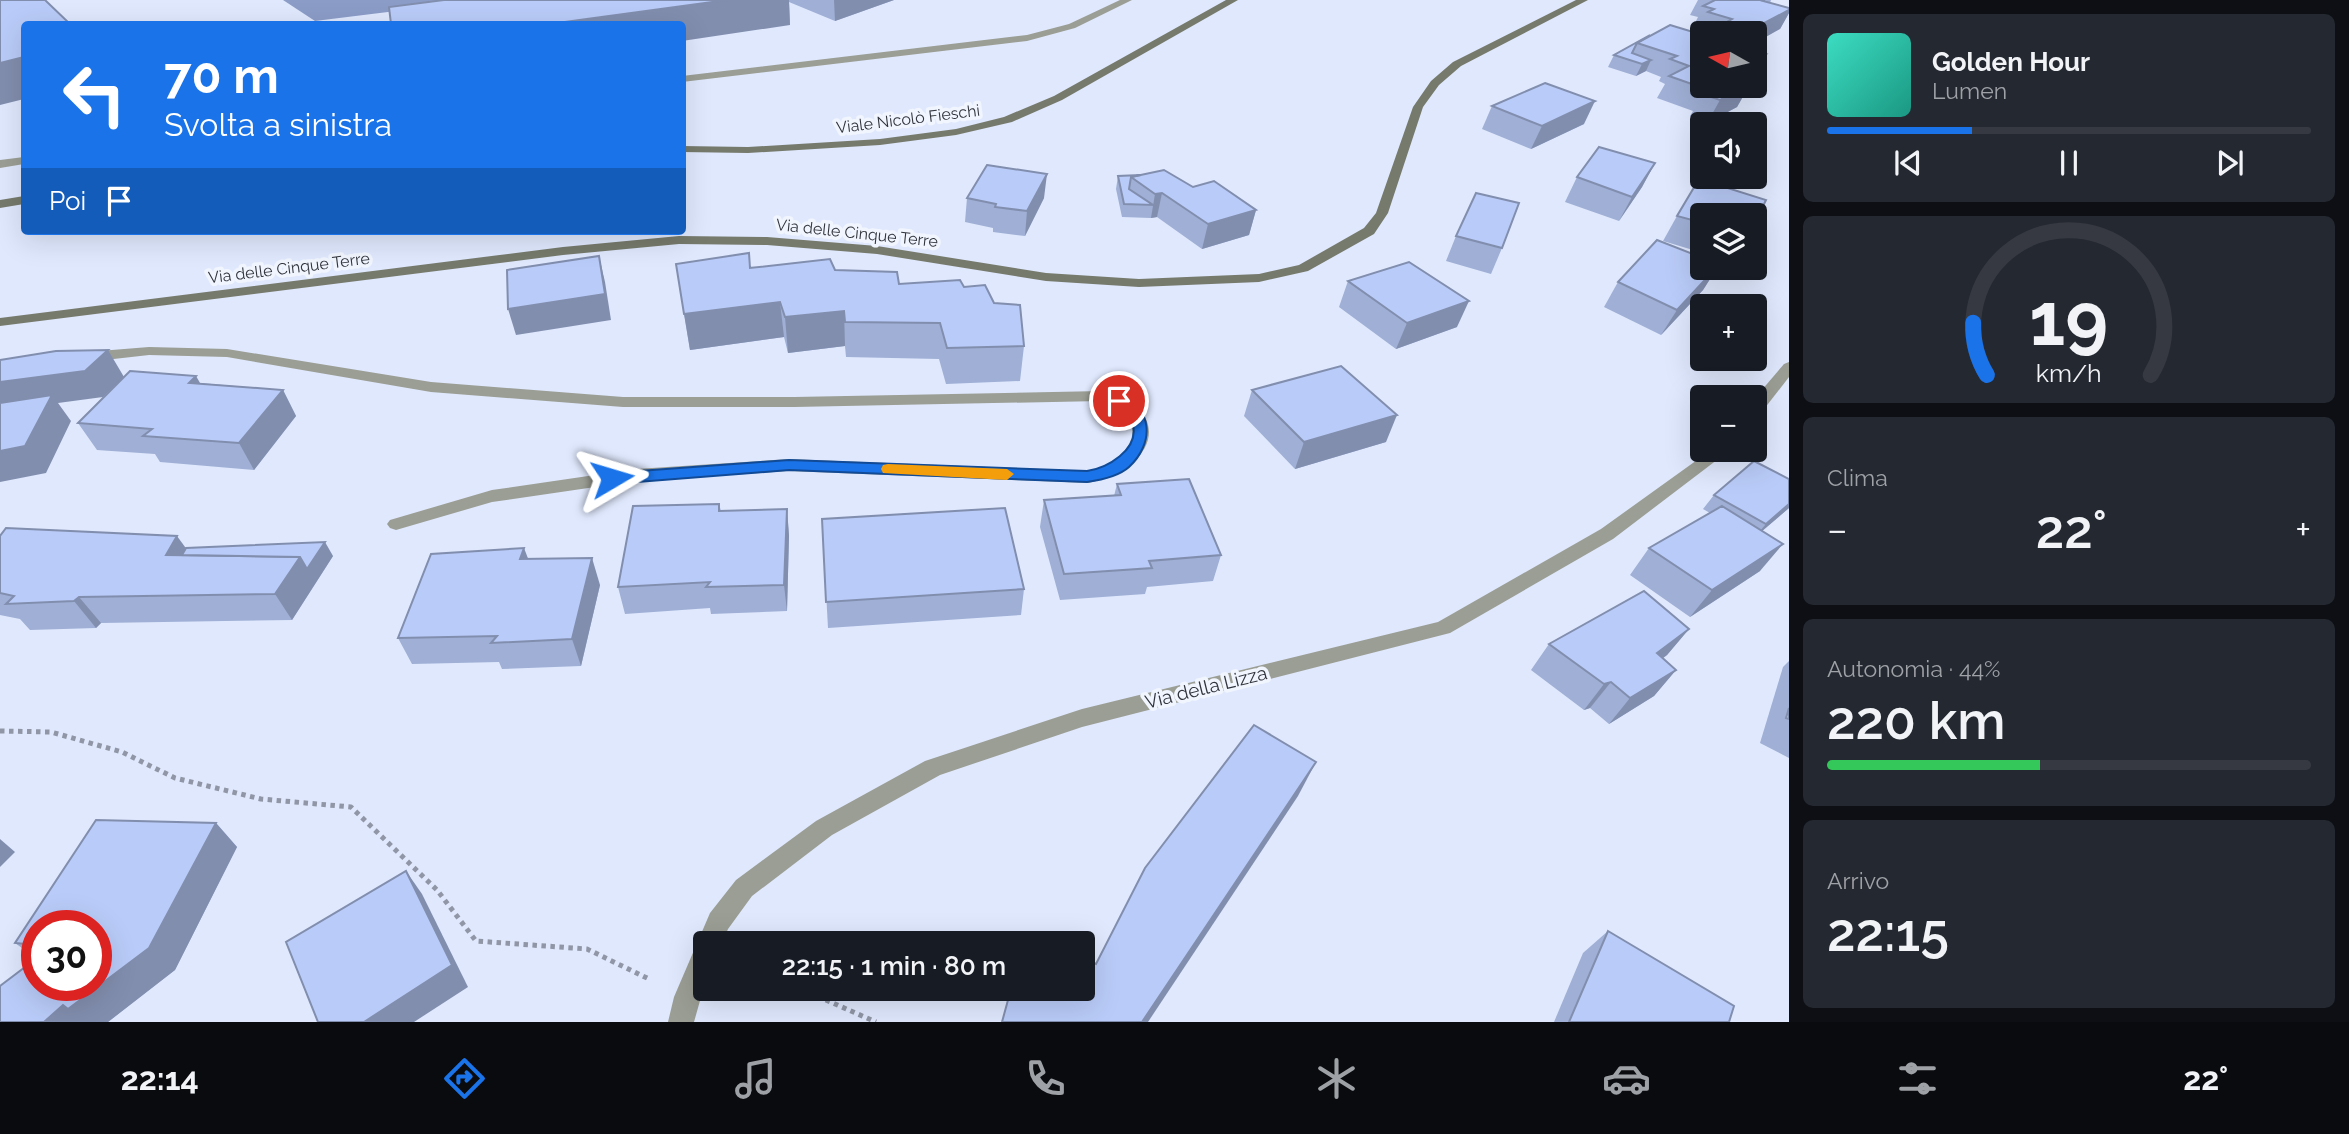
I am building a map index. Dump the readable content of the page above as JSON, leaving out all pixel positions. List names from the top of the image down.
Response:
{
  "streets": {
    "main road": ["Viale Nicolò Fieschi", "Via delle Cinque Terre"],
    "street": ["Via della Lizza"]
  },
  "north": "left",
  "page": {
    "map_buttons": ["+", "−"],
    "turn": ["70 m", "Svolta a sinistra"],
    "song": ["Golden Hour", "Lumen"],
    "then": "Poi",
    "tile": [
      "Clima",
      ["Autonomia · 44%", "220 km"],
      ["Arrivo", "22:15"]
    ],
    "heat": ["−", "22°", "+"],
    "limit": "30",
    "trip": "22:15 · 1 min · 80 m",
    "tabs": ["22:14", "22°"],
    "gauge": ["19", "km/h"]
  }
}
